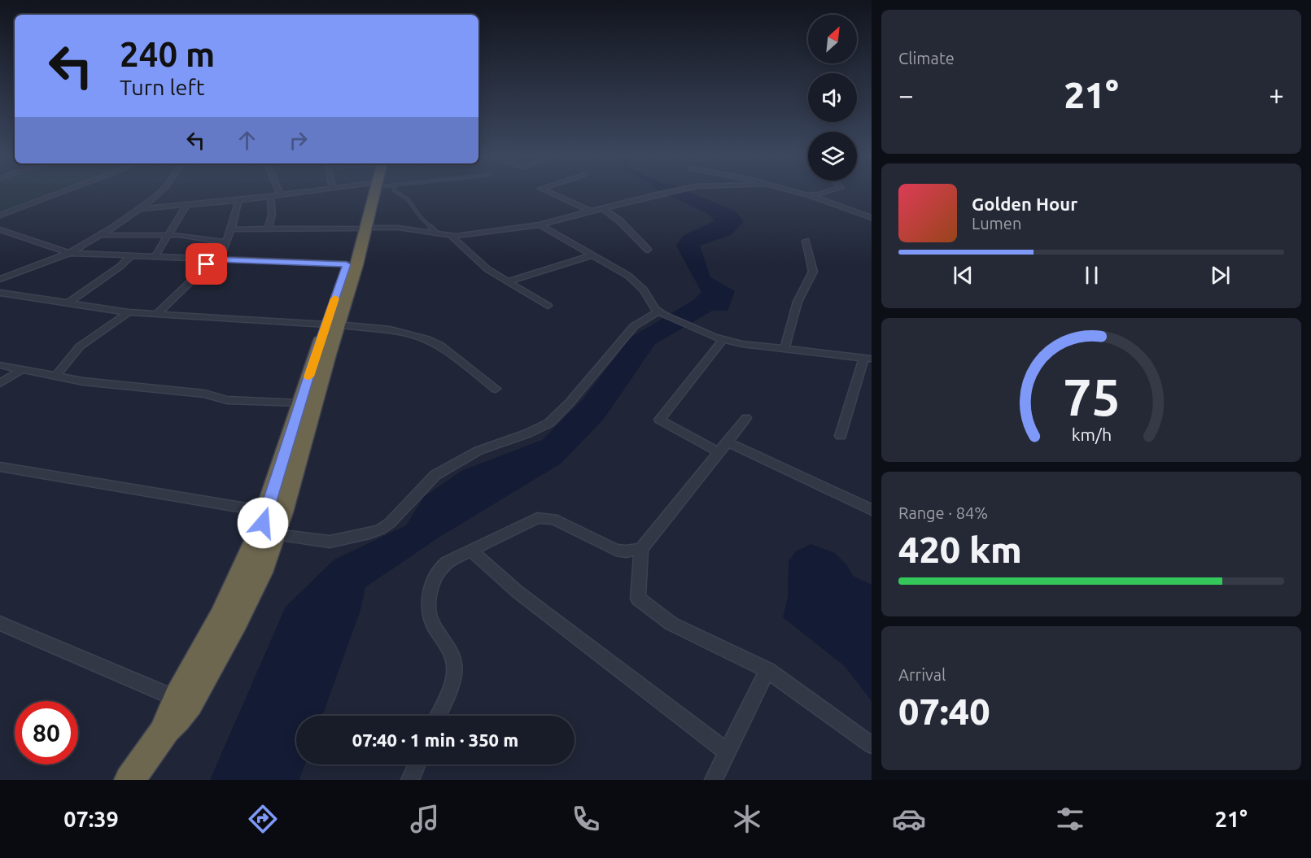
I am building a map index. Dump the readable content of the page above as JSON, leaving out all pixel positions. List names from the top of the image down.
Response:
{
  "north": "top right",
  "page": {
    "tile": [
      "Climate",
      ["Range · 84%", "420 km"],
      ["Arrival", "07:40"]
    ],
    "turn": ["240 m", "Turn left"],
    "heat": ["−", "21°", "+"],
    "song": ["Golden Hour", "Lumen"],
    "limit": "80",
    "trip": "07:40 · 1 min · 350 m",
    "tabs": ["07:39", "21°"],
    "gauge": ["75", "km/h"]
  }
}
